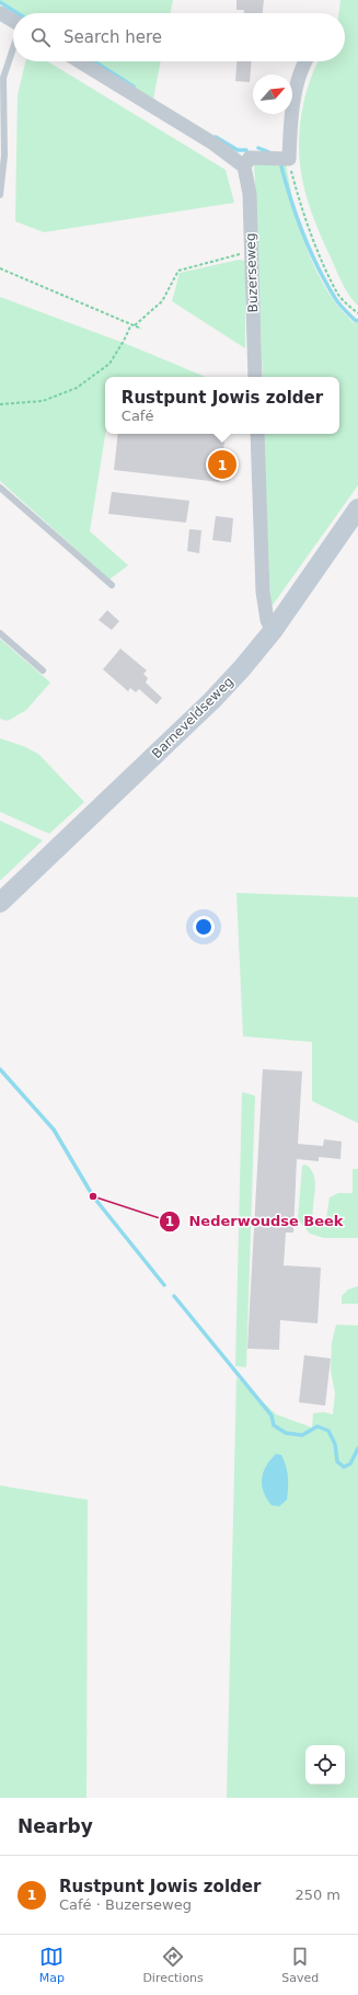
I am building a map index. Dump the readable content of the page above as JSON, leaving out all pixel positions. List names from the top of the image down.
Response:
{
  "streets": {
    "main road": ["Barneveldseweg"],
    "street": ["Buzerseweg"]
  },
  "places": ["Nederwoudse Beek"],
  "north": "top right",
  "page": {
    "search": "Search here",
    "popup": ["Rustpunt Jowis zolder", "Café"],
    "pins": "1",
    "heading": "Nearby",
    "list": [
      {
        "mark": "1",
        "name": "Rustpunt Jowis zolder",
        "note": "Café · Buzerseweg",
        "value": "250 m"
      }
    ],
    "nav": ["Map", "Directions", "Saved"]
  }
}
